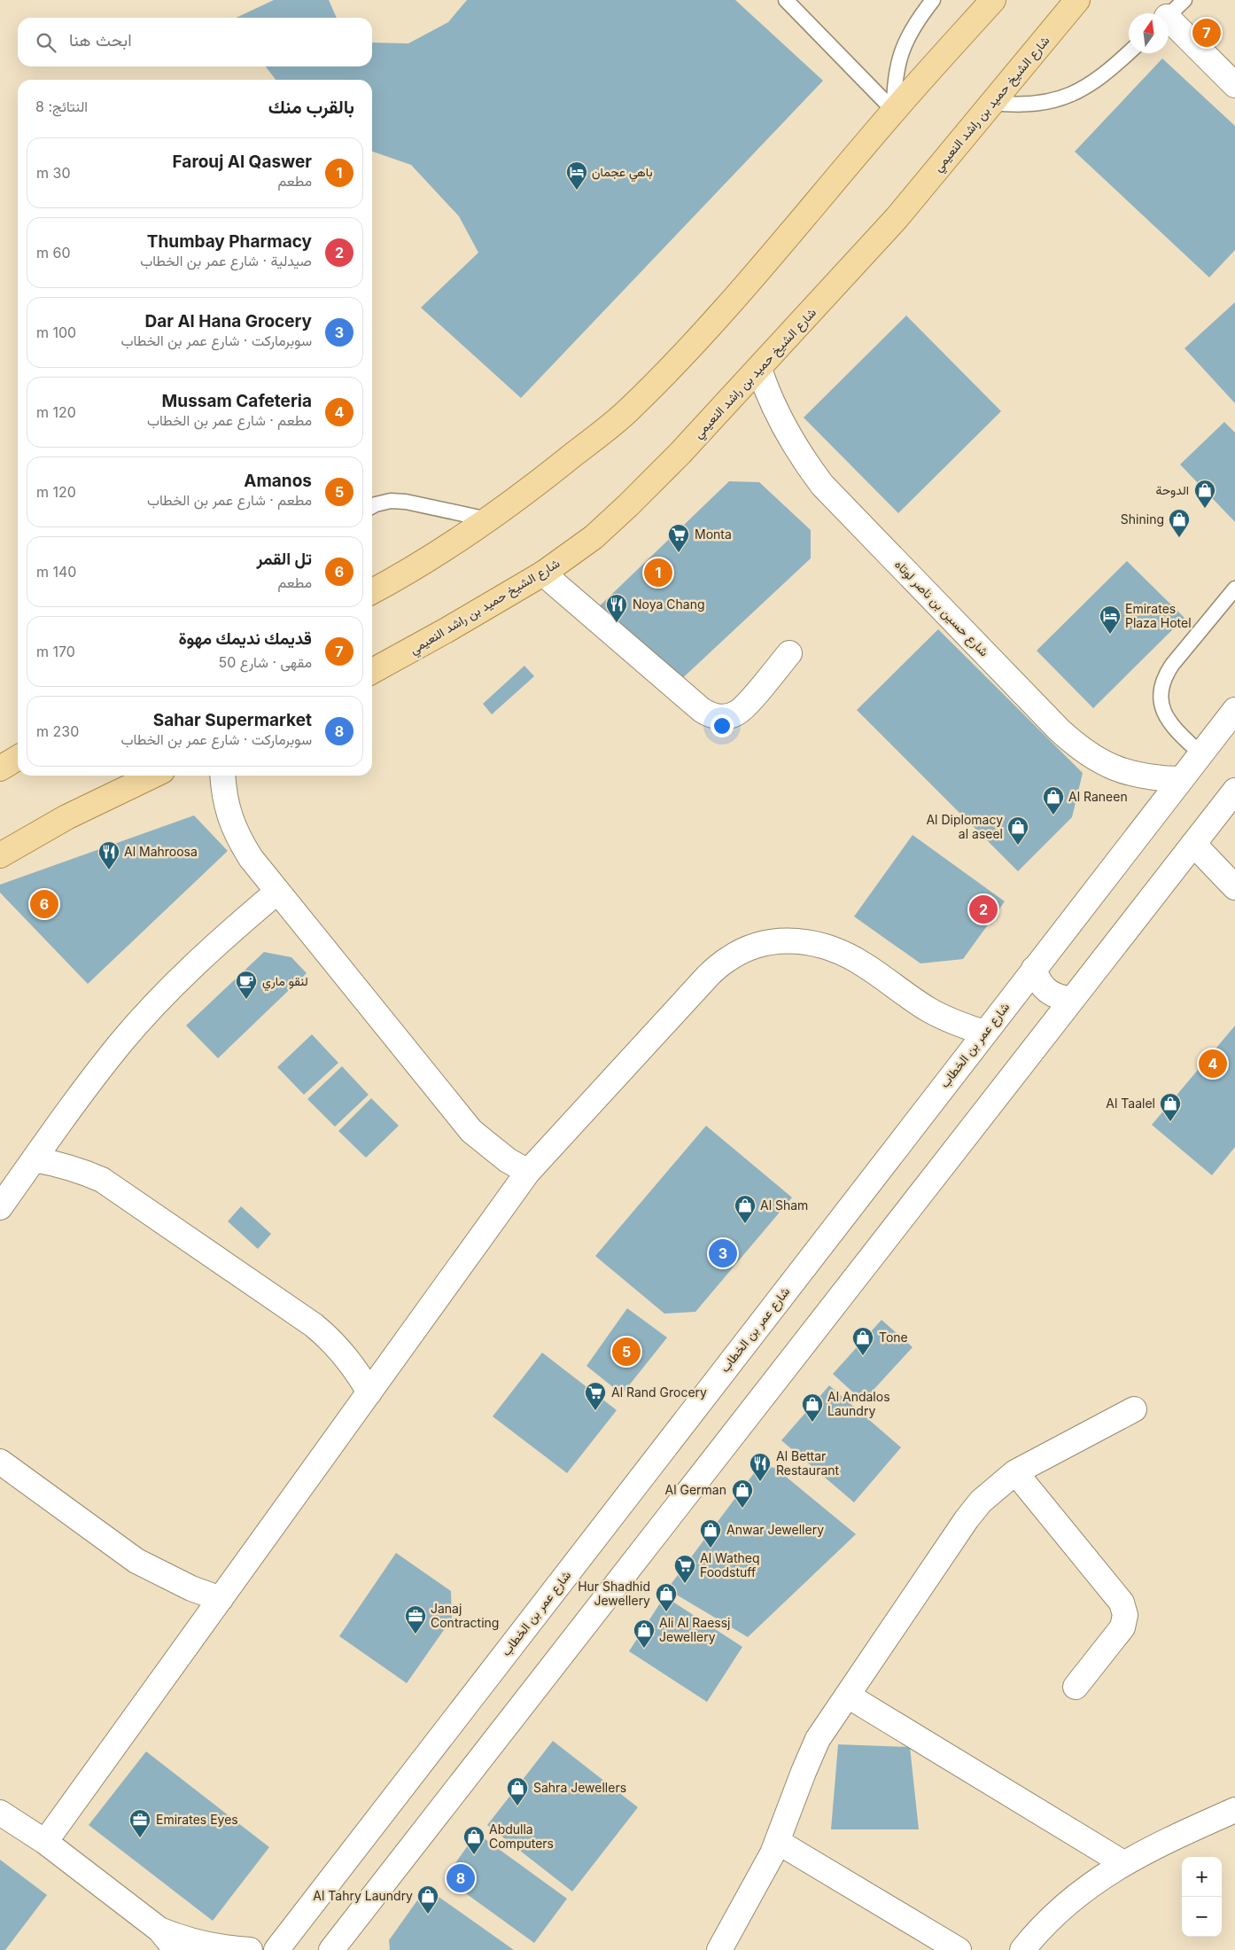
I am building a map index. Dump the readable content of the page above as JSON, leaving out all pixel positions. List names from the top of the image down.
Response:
{
  "streets": {
    "main road": ["شارع الشيخ حميد بن راشد النعيمي"],
    "street": ["شارع حسين بن ناصر لوتاه", "شارع عمر بن الخطاب"]
  },
  "crossings": [
    ["شارع الشيخ حميد بن راشد النعيمي", "شارع حسين بن ناصر لوتاه"],
    ["شارع حسين بن ناصر لوتاه", "شارع عمر بن الخطاب"]
  ],
  "places": {
    "hotel": ["باهي عجمان", "Emirates Plaza Hotel"],
    "shop": [
      "الدوحة",
      "Shining",
      "Al Raneen",
      "Al Diplomacy al aseel",
      "Al Taalel",
      "Al Sham",
      "Tone",
      "Al Andalos Laundry",
      "Al German",
      "Anwar Jewellery",
      "Hur Shadhid Jewellery",
      "Ali Al Raessj Jewellery",
      "Sahra Jewellers",
      "Abdulla Computers",
      "Al Tahry Laundry"
    ],
    "supermarket": ["Monta", "Al Rand Grocery", "Al Watheq Foodstuff"],
    "restaurant": ["Noya Chang", "Al Mahroosa", "Al Bettar Restaurant"],
    "cafe": ["لنقو ماري"],
    "office": ["Janaj Contracting", "Emirates Eyes"]
  },
  "north": "top",
  "page": {
    "pins": [
      "7",
      "1",
      "6",
      "2",
      "4",
      "3",
      "5",
      "8"
    ],
    "search": "ابحث هنا",
    "heading": ["بالقرب منك", "النتائج: 8"],
    "list": [
      {
        "mark": "1",
        "name": "Farouj Al Qaswer",
        "note": "مطعم",
        "value": "30 m"
      },
      {
        "mark": "2",
        "name": "Thumbay Pharmacy",
        "note": "صيدلية · شارع عمر بن الخطاب",
        "value": "60 m"
      },
      {
        "mark": "3",
        "name": "Dar Al Hana Grocery",
        "note": "سوبرماركت · شارع عمر بن الخطاب",
        "value": "100 m"
      },
      {
        "mark": "4",
        "name": "Mussam Cafeteria",
        "note": "مطعم · شارع عمر بن الخطاب",
        "value": "120 m"
      },
      {
        "mark": "5",
        "name": "Amanos",
        "note": "مطعم · شارع عمر بن الخطاب",
        "value": "120 m"
      },
      {
        "mark": "6",
        "name": "تل القمر",
        "note": "مطعم",
        "value": "140 m"
      },
      {
        "mark": "7",
        "name": "قديمك نديمك مهوة",
        "note": "مقهى · شارع 50",
        "value": "170 m"
      },
      {
        "mark": "8",
        "name": "Sahar Supermarket",
        "note": "سوبرماركت · شارع عمر بن الخطاب",
        "value": "230 m"
      }
    ],
    "map_buttons": ["+", "−"]
  }
}
